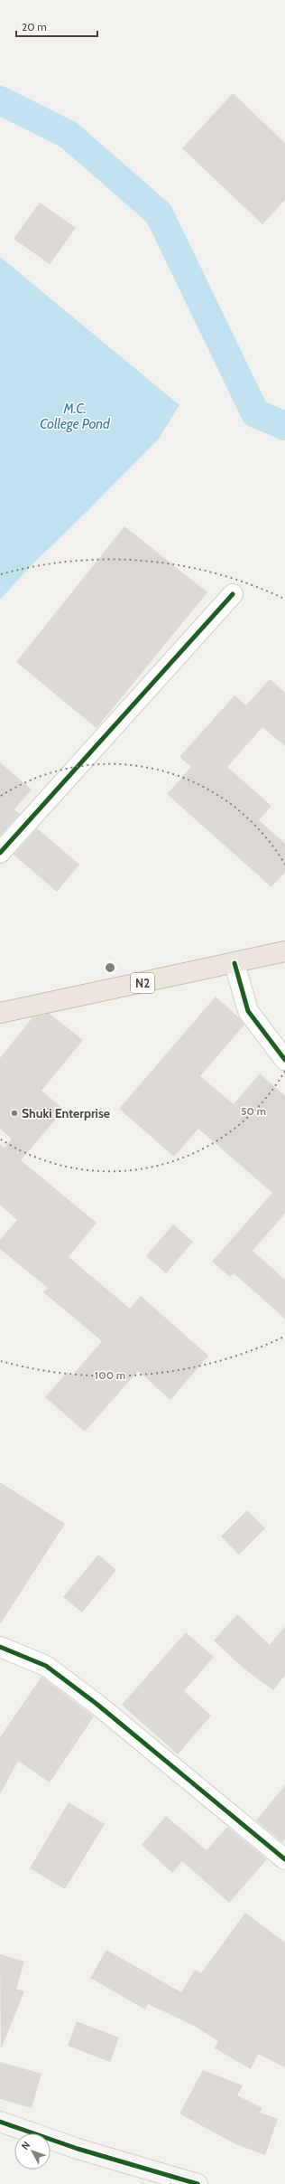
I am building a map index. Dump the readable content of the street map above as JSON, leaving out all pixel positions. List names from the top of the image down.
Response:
{
  "streets": {
    "highway": ["N2"]
  },
  "water": ["M.C. College Pond"],
  "places": ["Shuki Enterprise"],
  "scale_bar": "20 m",
  "north": "top left",
  "rings": ["50 m", "100 m"]
}
